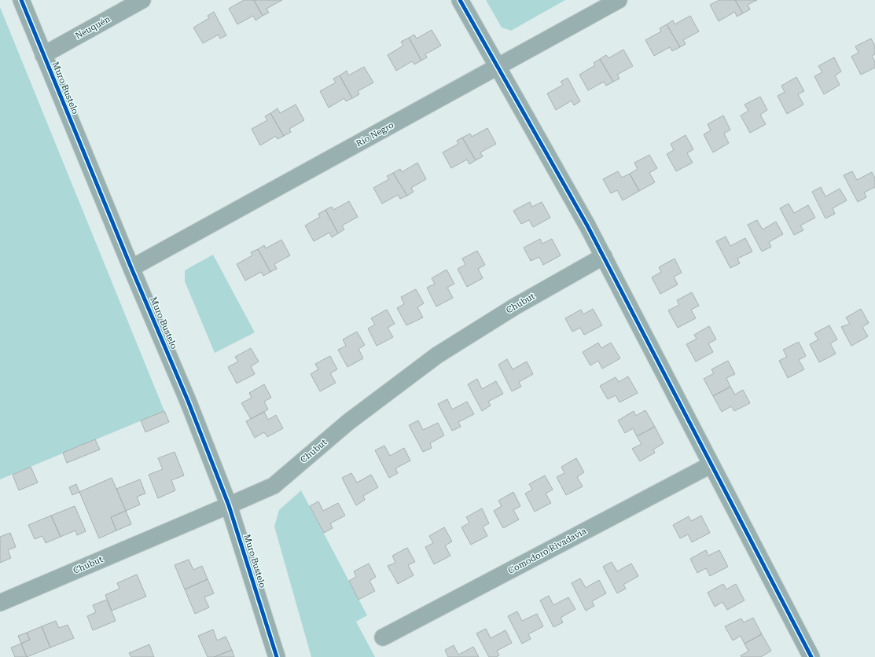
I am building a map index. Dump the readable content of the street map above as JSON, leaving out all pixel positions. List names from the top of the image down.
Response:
{
  "streets": {
    "street": [
      "Neuquén",
      "Muro Bustelo",
      "Río Negro",
      "Chubut",
      "Comodoro Rivadavia"
    ]
  },
  "crossings": [
    ["Neuquén", "Muro Bustelo"],
    ["Muro Bustelo", "Río Negro"],
    ["Muro Bustelo", "Chubut"]
  ]
}
